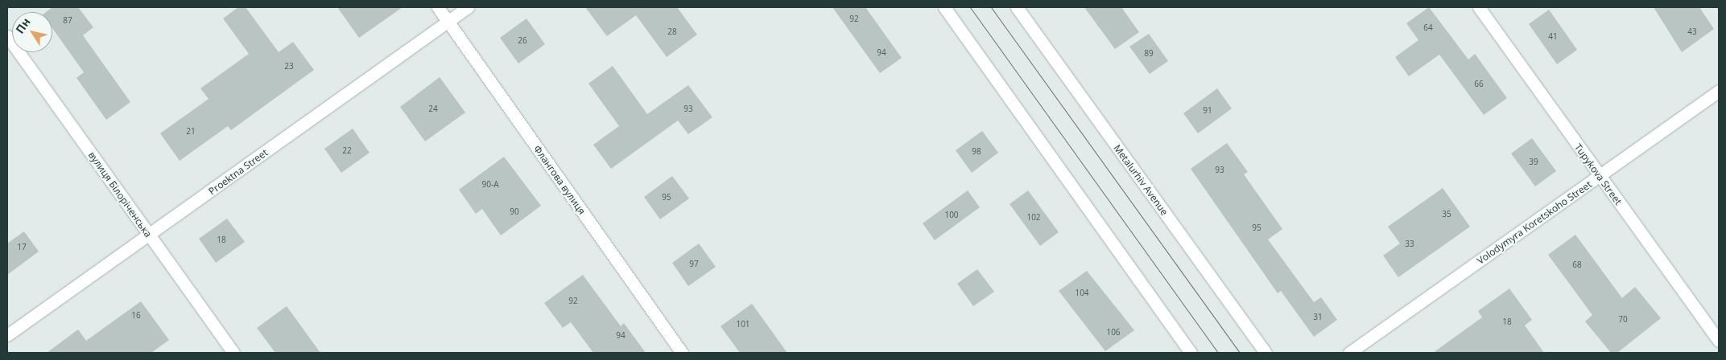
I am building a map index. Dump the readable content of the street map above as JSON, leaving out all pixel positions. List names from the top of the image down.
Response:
{
  "streets": {
    "street": [
      "Proektna Street",
      "Tupykova Street",
      "Флангова вулиця",
      "Metalurhiv Avenue",
      "вулиця Білоріченська",
      "Volodymyra Koretskoho Street"
    ]
  },
  "crossings": [
    ["Proektna Street", "Флангова вулиця"],
    ["Proektna Street", "вулиця Білоріченська"],
    ["Tupykova Street", "Volodymyra Koretskoho Street"]
  ],
  "house_numbers": [
    "92",
    "87",
    "64",
    "28",
    "43",
    "41",
    "26",
    "94",
    "89",
    "23",
    "66",
    "24",
    "93",
    "91",
    "21",
    "22",
    "98",
    "39",
    "93",
    "90-А",
    "95",
    "90",
    "35",
    "100",
    "102",
    "95",
    "18",
    "33",
    "17",
    "97",
    "68",
    "104",
    "92",
    "16",
    "31",
    "70",
    "18",
    "101",
    "106",
    "94"
  ],
  "north": "top left"
}
